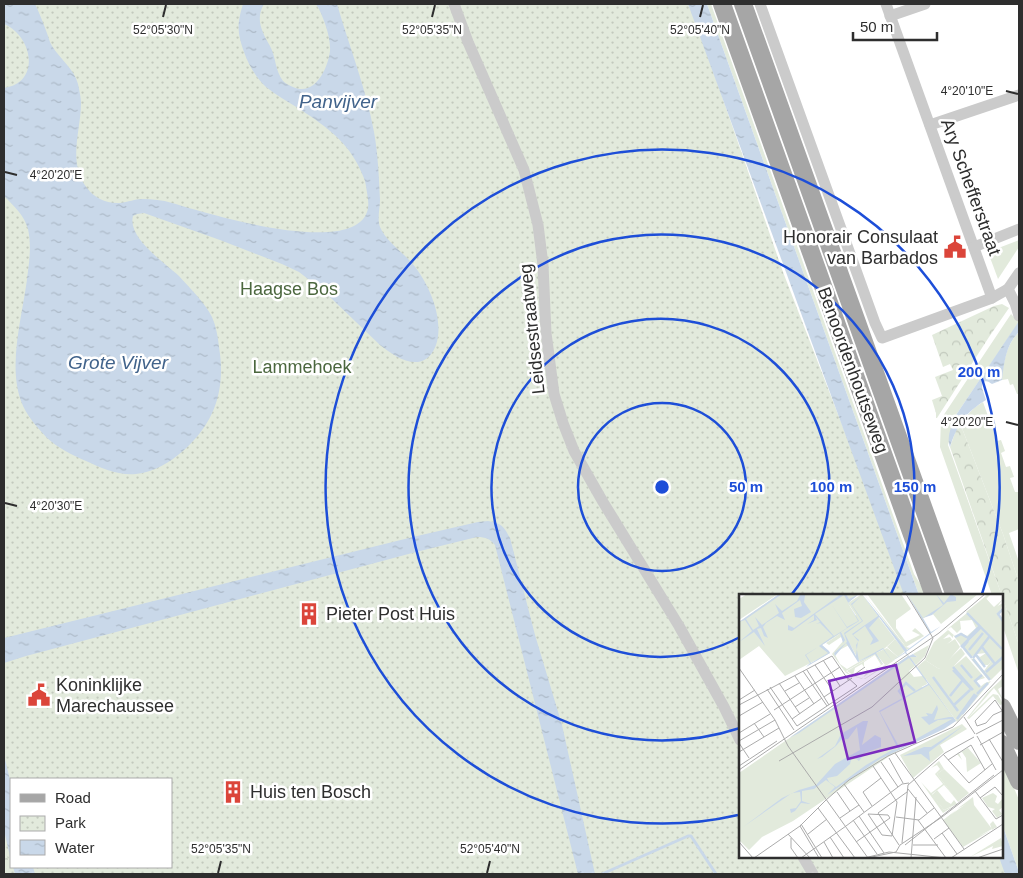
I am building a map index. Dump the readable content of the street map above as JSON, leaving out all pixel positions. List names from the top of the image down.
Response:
{
  "streets": {
    "main road": ["Benoordenhoutseweg"],
    "street": ["Ary Schefferstraat", "Leidsestraatweg"]
  },
  "crossings": [
    ["Ary Schefferstraat", "Benoordenhoutseweg"]
  ],
  "water": ["Panvijver", "Grote Vijver"],
  "parks": ["Haagse Bos", "Lammehoek"],
  "places": {
    "public building": ["Honorair Consulaat van Barbados", "Koninklijke Marechaussee"],
    "building": ["Pieter Post Huis", "Huis ten Bosch"]
  },
  "legend": ["Road", "Park", "Water"],
  "scale_bar": "50 m",
  "coordinates": [
    "52°05'30\"N",
    "52°05'35\"N",
    "52°05'40\"N",
    "4°20'10\"E",
    "4°20'20\"E",
    "4°20'30\"E"
  ],
  "rings": [
    "200 m",
    "50 m",
    "100 m",
    "150 m"
  ]
}
